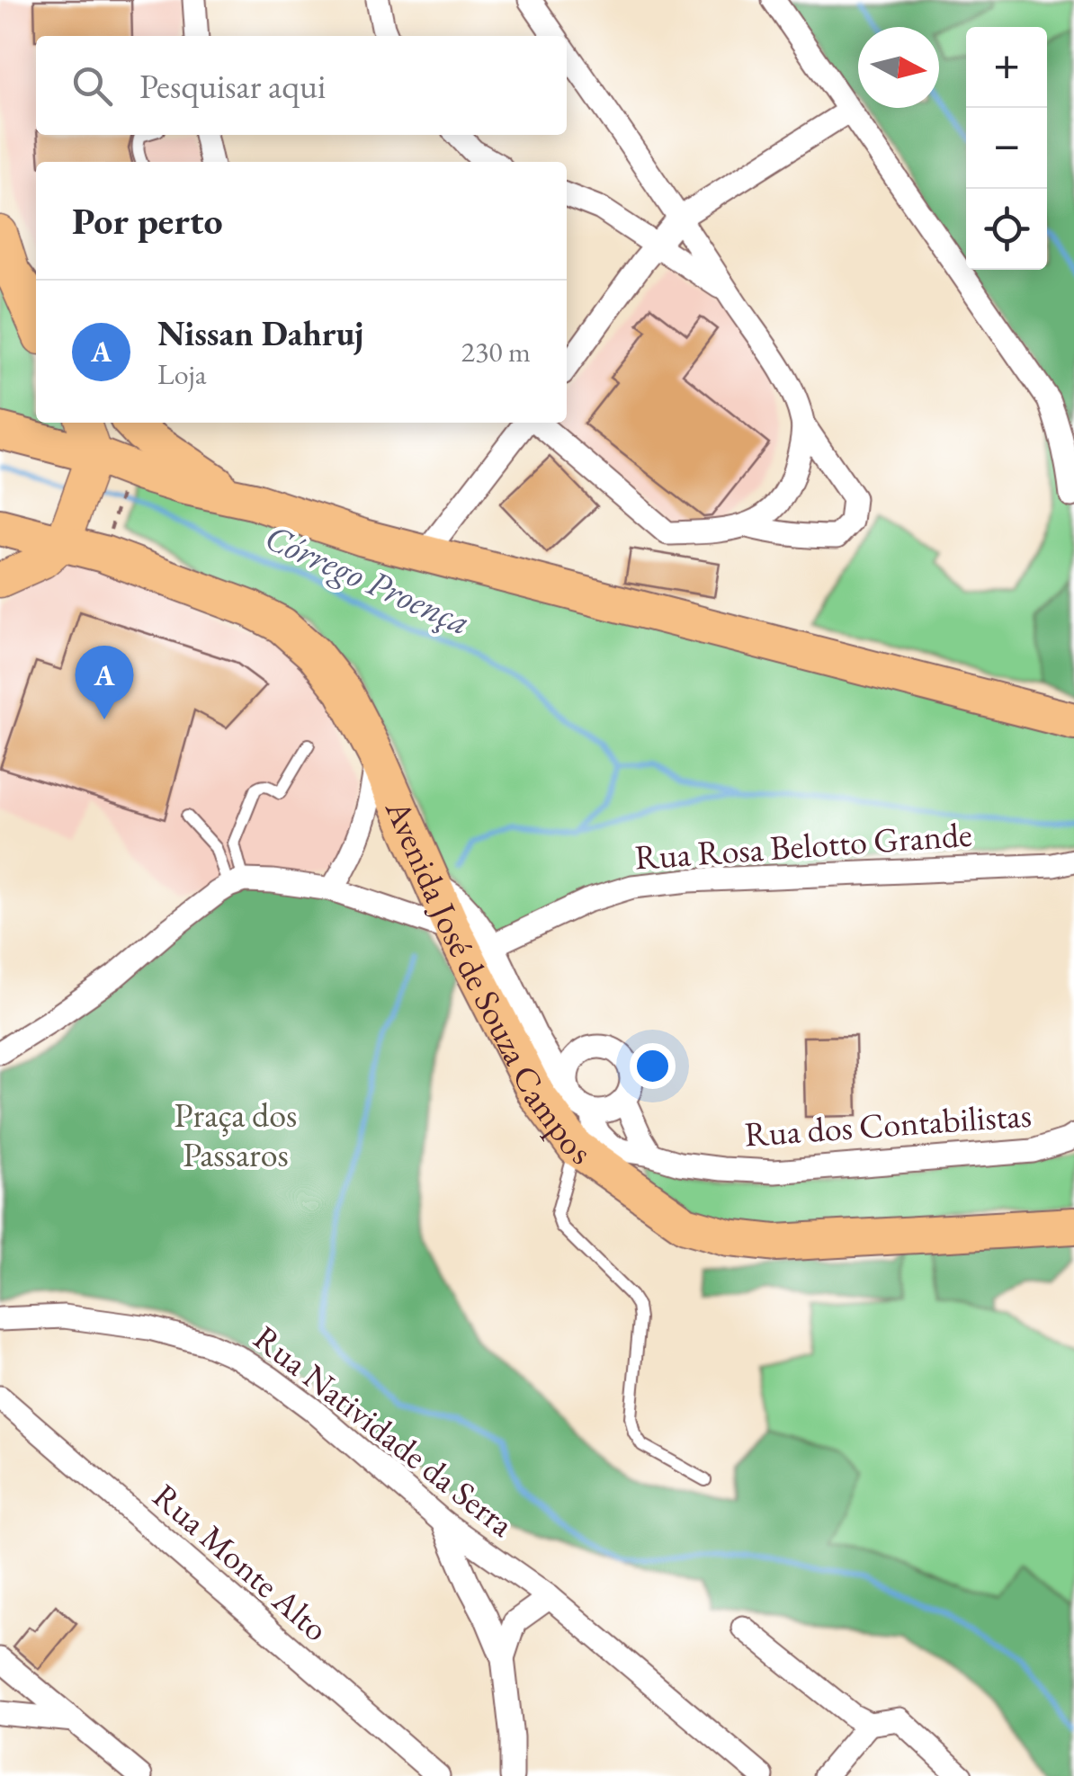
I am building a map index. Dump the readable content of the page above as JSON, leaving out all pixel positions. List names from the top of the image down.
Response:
{
  "streets": {
    "highway": ["Avenida José de Souza Campos"],
    "street": [
      "Rua Rosa Belotto Grande",
      "Rua dos Contabilistas",
      "Rua Natividade da Serra",
      "Rua Monte Alto"
    ]
  },
  "water": ["Córrego Proença"],
  "parks": ["Praça dos Passaros"],
  "north": "right",
  "page": {
    "map_buttons": ["+", "−"],
    "search": "Pesquisar aqui",
    "heading": "Por perto",
    "list": [
      {
        "mark": "A",
        "name": "Nissan Dahruj",
        "note": "Loja",
        "value": "230 m"
      }
    ],
    "pins": "A"
  }
}
